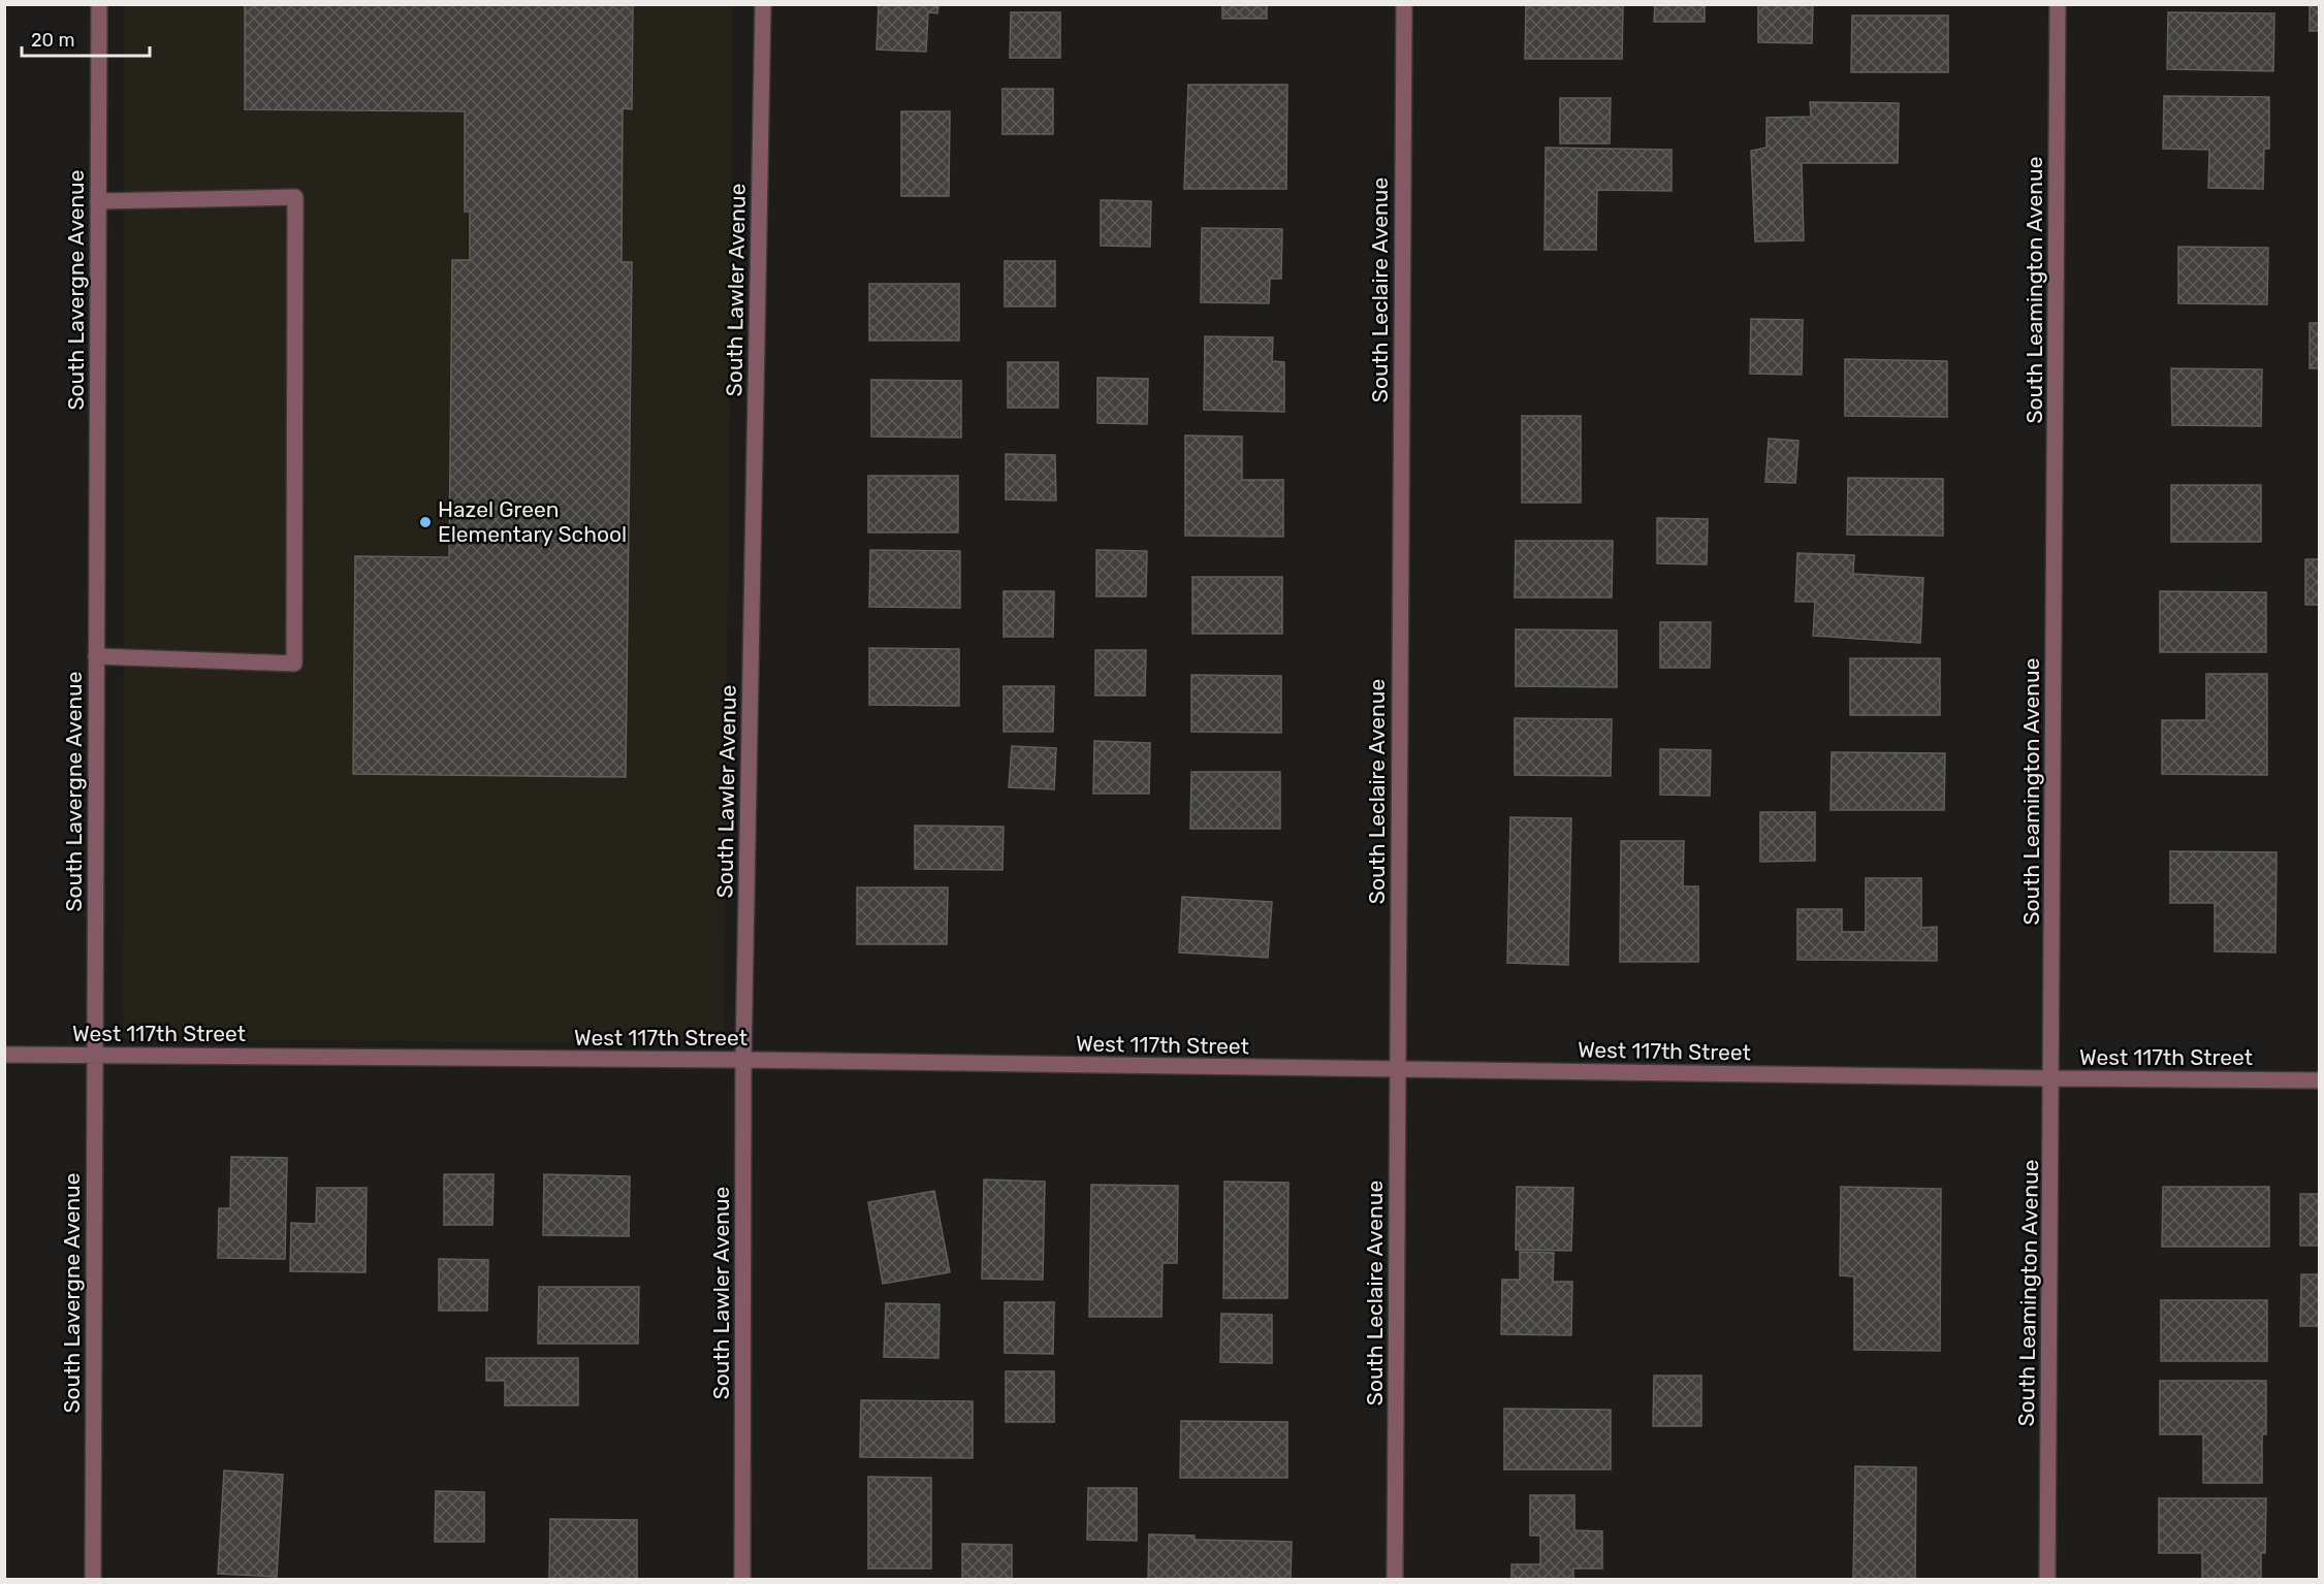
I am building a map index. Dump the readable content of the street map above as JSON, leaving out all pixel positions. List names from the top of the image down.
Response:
{
  "streets": {
    "street": [
      "South Lavergne Avenue",
      "South Lawler Avenue",
      "South Leclaire Avenue",
      "South Leamington Avenue",
      "West 117th Street"
    ]
  },
  "crossings": [
    ["South Lavergne Avenue", "West 117th Street"],
    ["South Lawler Avenue", "West 117th Street"],
    ["South Leclaire Avenue", "West 117th Street"],
    ["South Leamington Avenue", "West 117th Street"]
  ],
  "places": ["Hazel Green Elementary School"],
  "scale_bar": "20 m"
}
